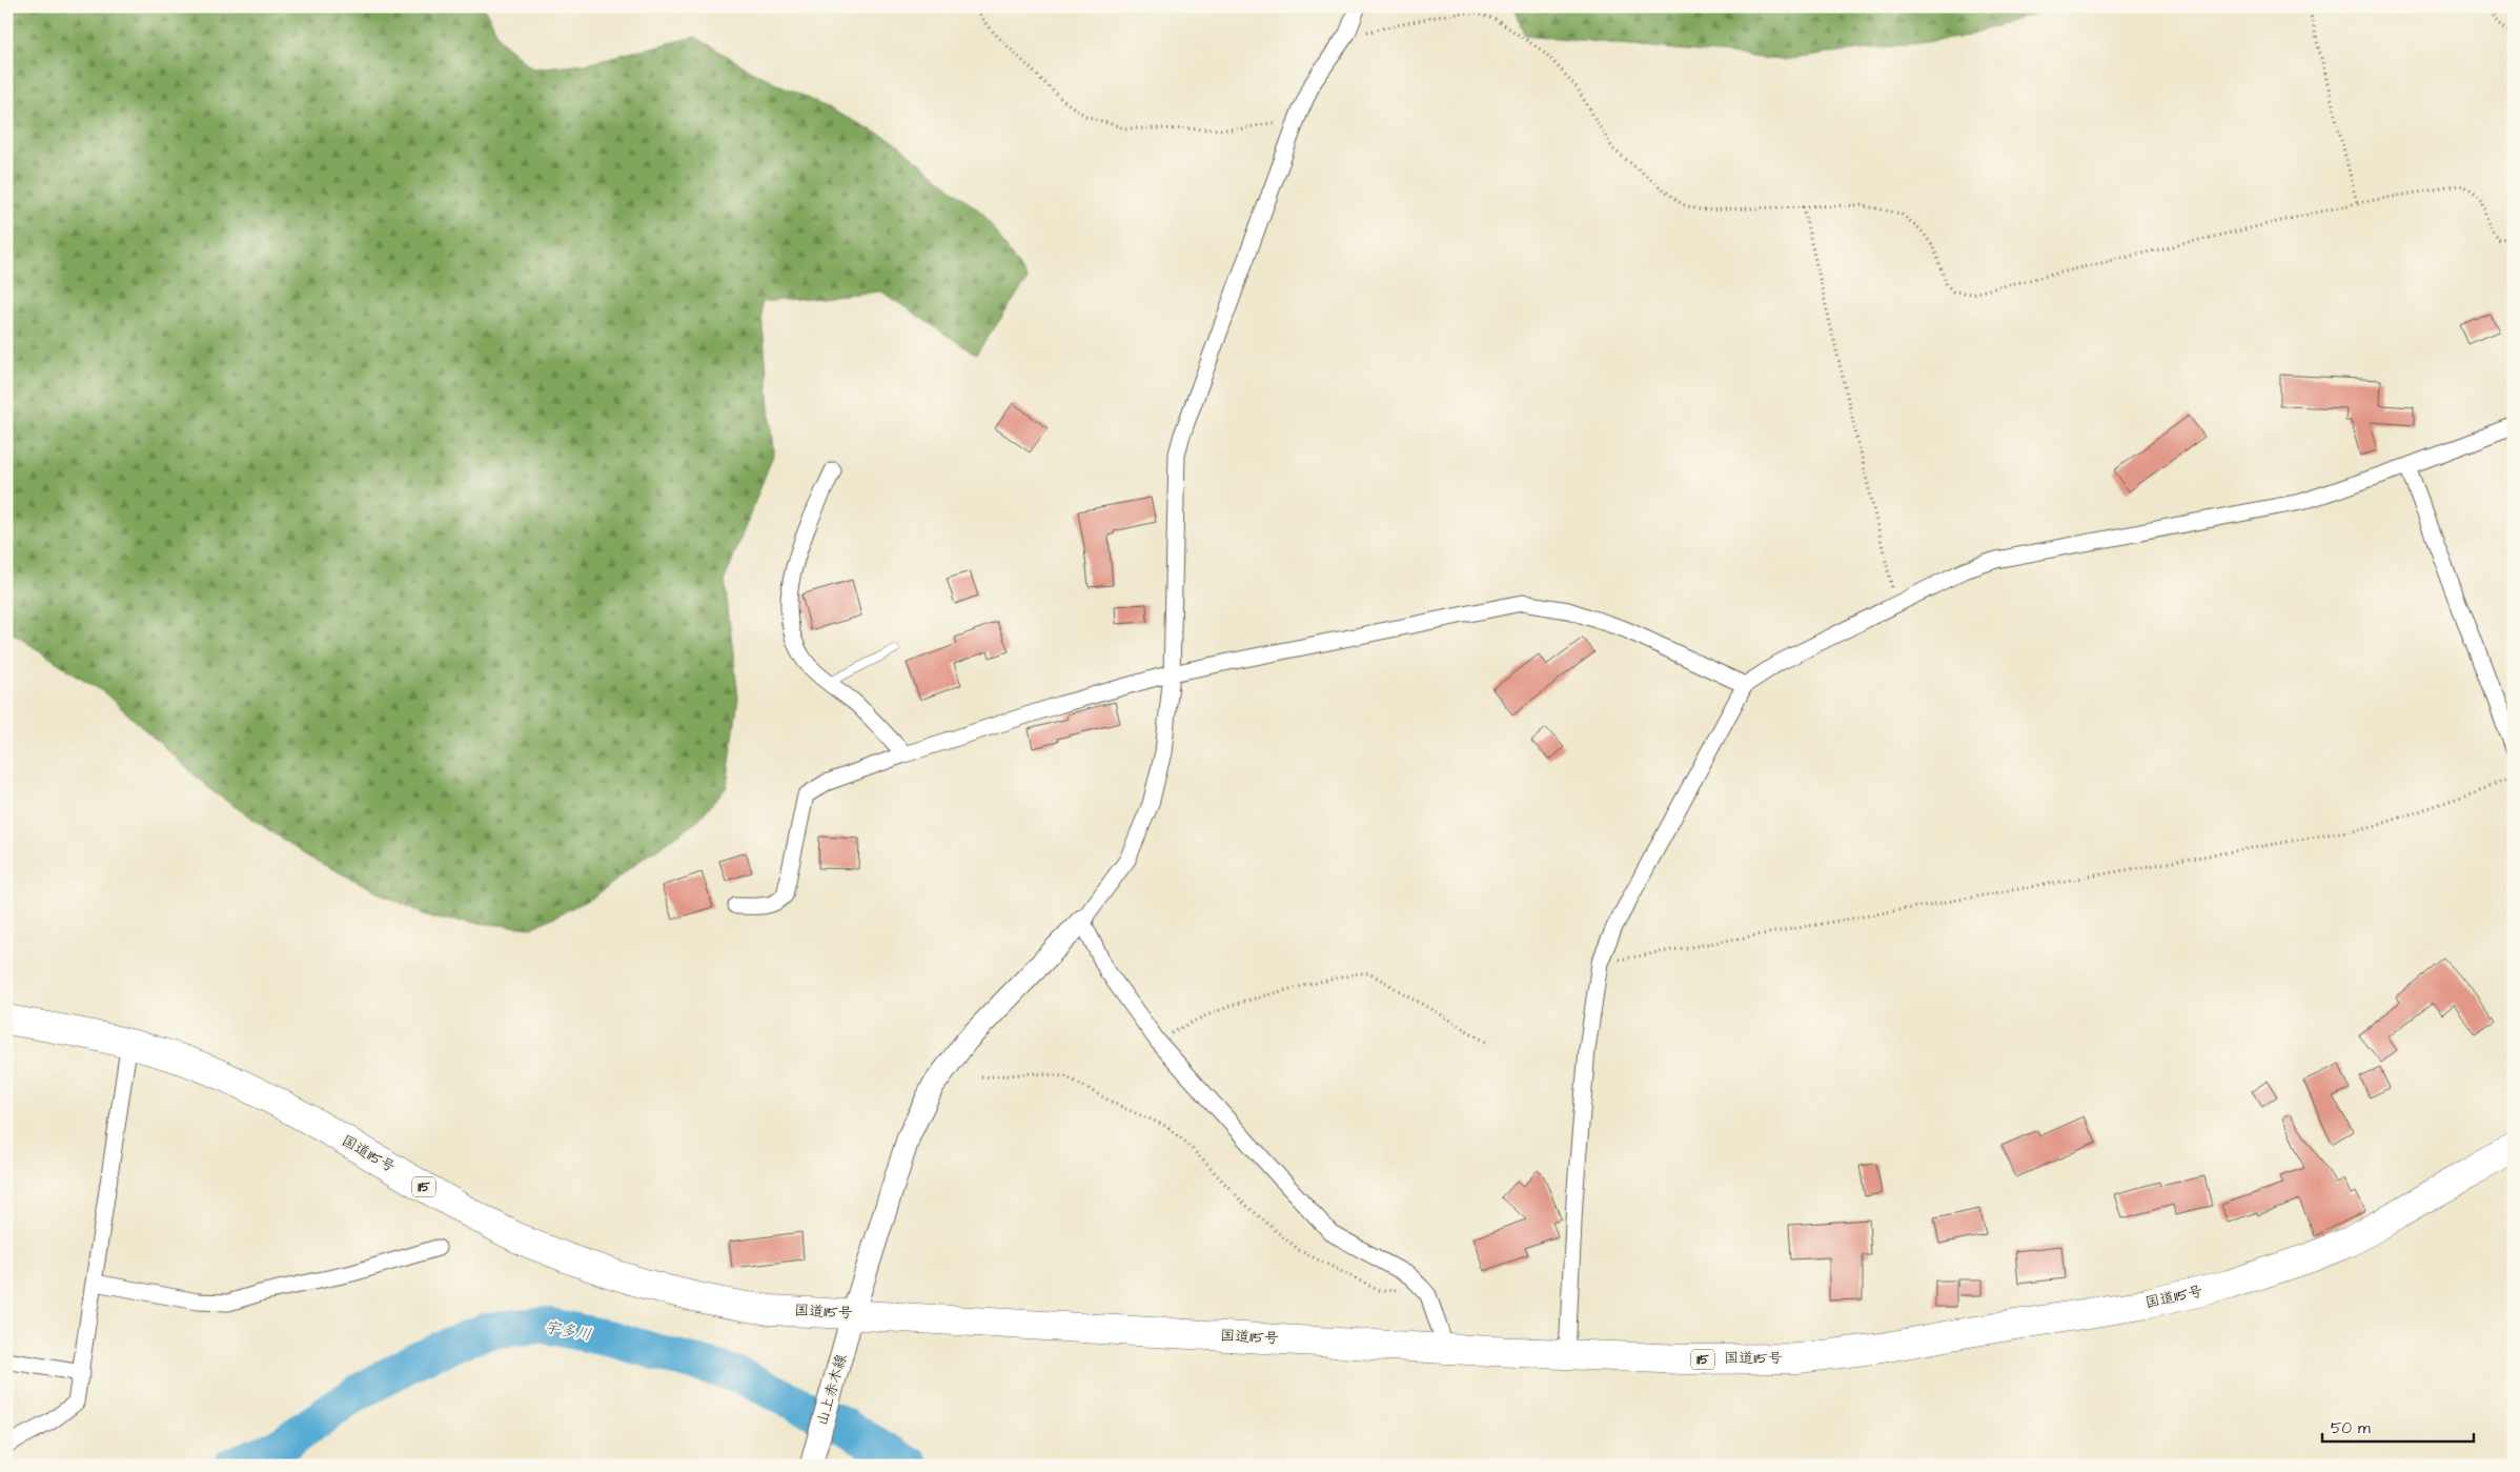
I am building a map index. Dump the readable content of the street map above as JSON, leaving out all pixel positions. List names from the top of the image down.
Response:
{
  "streets": {
    "highway": ["国道115号", "115"],
    "street": ["山上赤木線"]
  },
  "crossings": [
    ["国道115号", "山上赤木線"]
  ],
  "water": ["宇多川"],
  "scale_bar": "50 m"
}
